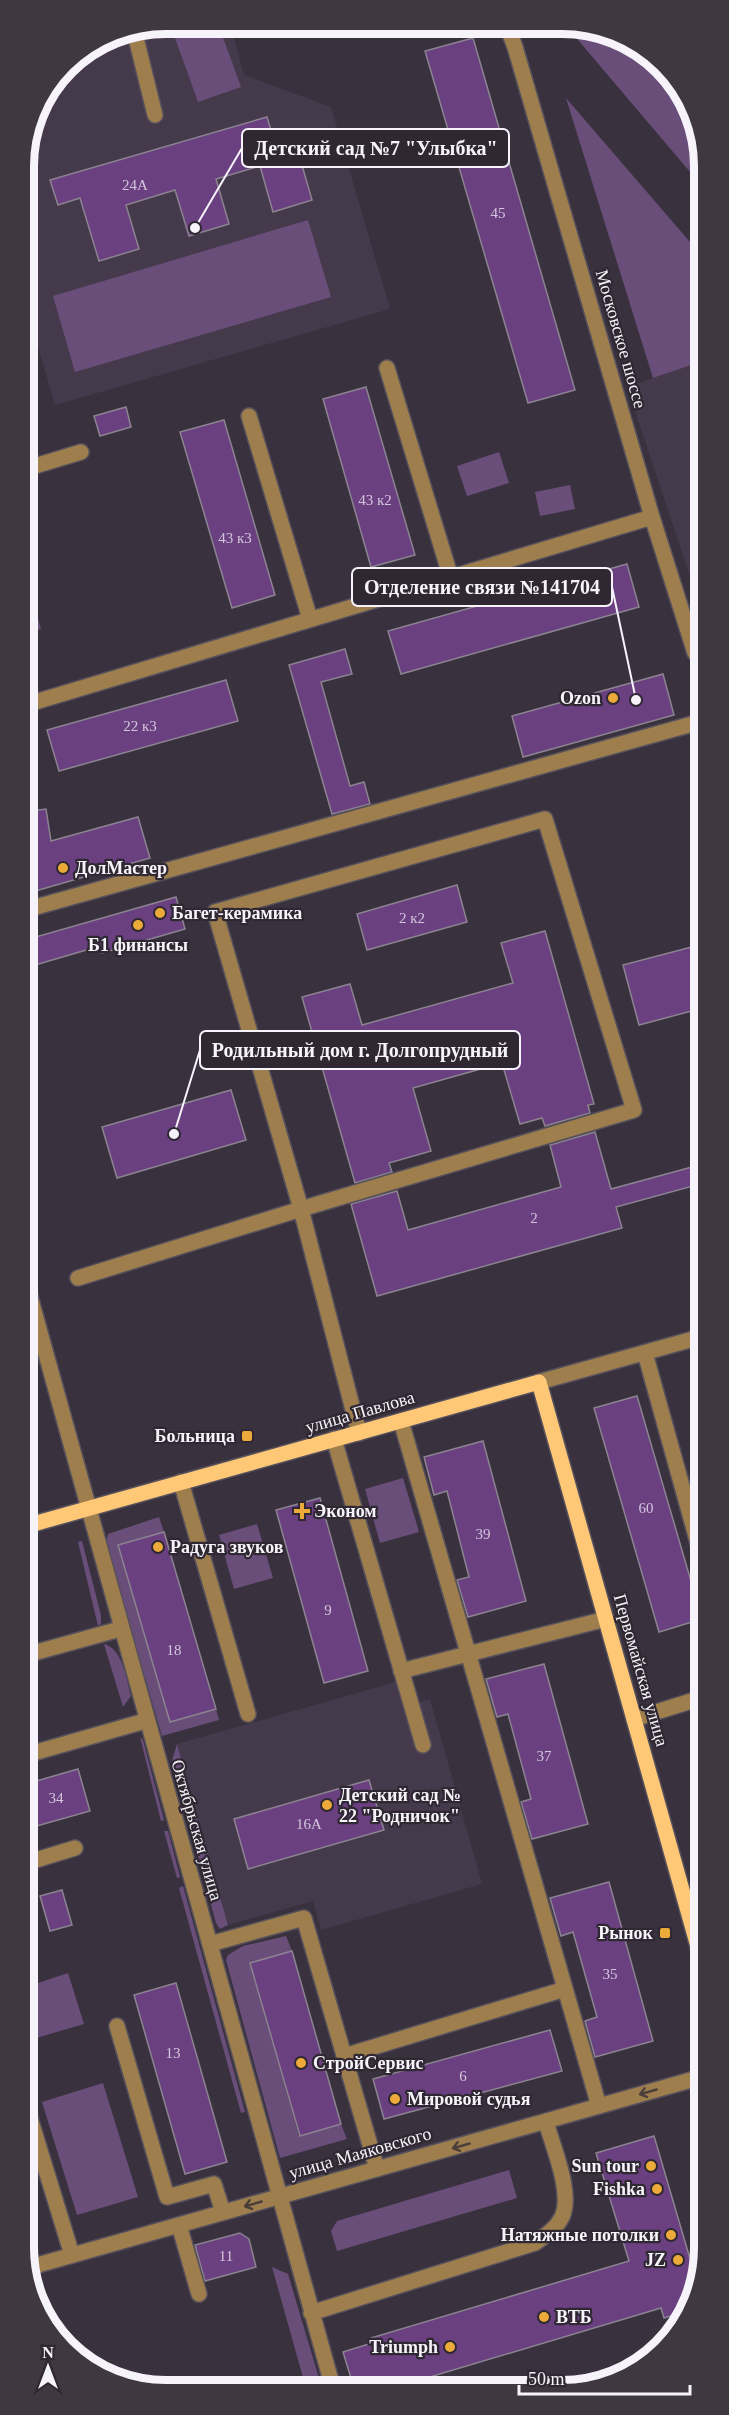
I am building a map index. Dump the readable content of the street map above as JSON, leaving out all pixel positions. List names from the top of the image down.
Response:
{
  "streets": {
    "main road": ["улица Павлова", "Первомайская улица"],
    "street": ["Московское шоссе", "Октябрьская улица", "улица Маяковского"]
  },
  "crossings": [
    ["улица Павлова", "Первомайская улица"],
    ["улица Павлова", "Октябрьская улица"],
    ["Октябрьская улица", "улица Маяковского"]
  ],
  "places": {
    "other": [
      "Детский сад №7 \"Улыбка\"",
      "Ozon",
      "Отделение связи №141704",
      "ДолМастер",
      "Багет-керамика",
      "Б1 финансы",
      "Родильный дом г. Долгопрудный",
      "Радуга звуков",
      "Детский сад № 22 \"Родничок\"",
      "СтройСервис",
      "Мировой судья",
      "Sun tour",
      "Fishka",
      "Натяжные потолки",
      "JZ",
      "ВТБ",
      "Triumph"
    ],
    "transit": ["Больница", "Рынок"],
    "health": ["Эконом"]
  },
  "house_numbers": [
    "24А",
    "45",
    "43 к2",
    "43 к3",
    "22 к3",
    "2 к2",
    "2",
    "60",
    "39",
    "9",
    "18",
    "37",
    "34",
    "16А",
    "35",
    "13",
    "6",
    "11"
  ],
  "scale_bar": "50 m",
  "north": "top"
}
